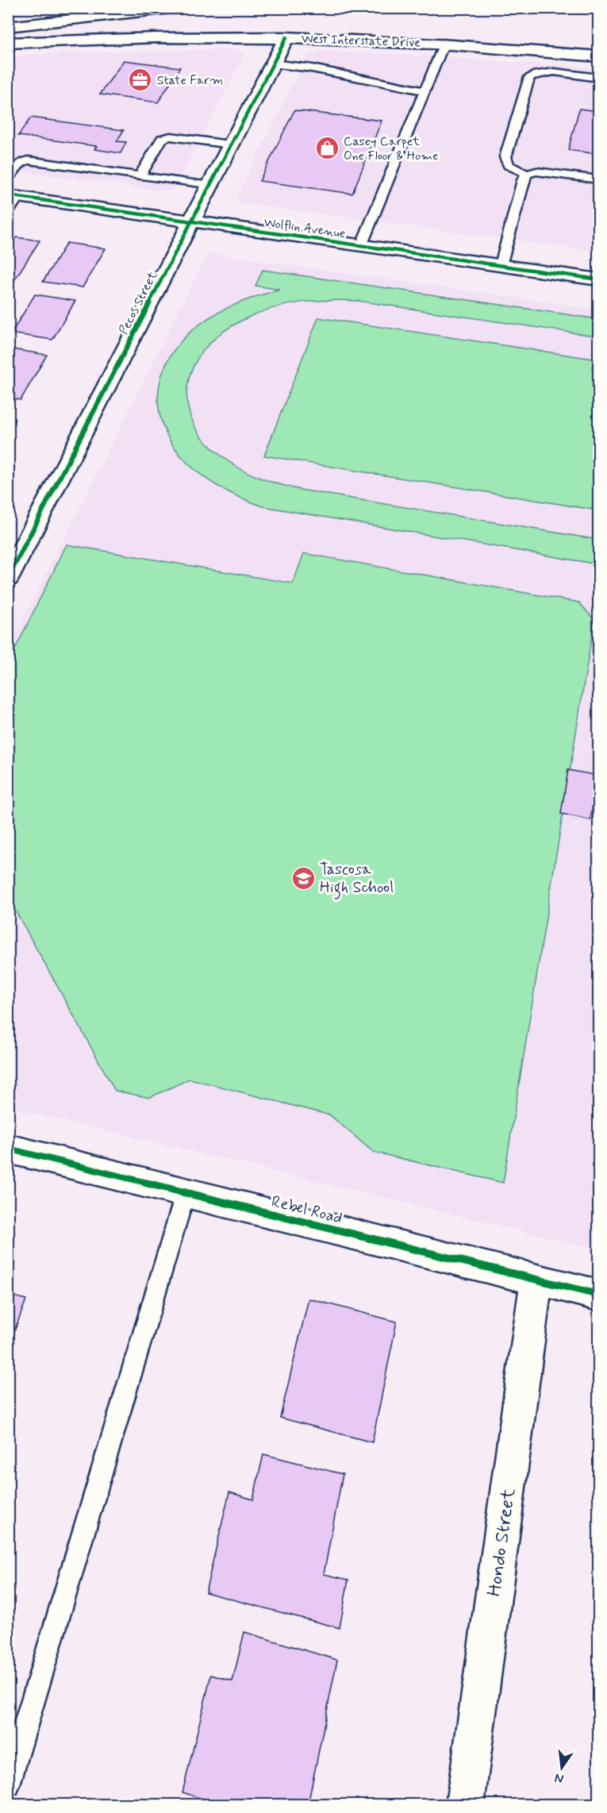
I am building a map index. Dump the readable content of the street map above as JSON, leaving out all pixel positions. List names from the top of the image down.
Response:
{
  "streets": {
    "main road": [
      "West Interstate Drive",
      "Wolflin Avenue",
      "Pecos Street",
      "Rebel Road",
      "Hondo Street"
    ]
  },
  "crossings": [
    ["West Interstate Drive", "Pecos Street"],
    ["Wolflin Avenue", "Pecos Street"],
    ["Rebel Road", "Hondo Street"]
  ],
  "places": {
    "office": ["State Farm"],
    "shop": ["Casey Carpet One Floor & Home"],
    "school or university": ["Tascosa High School"]
  },
  "north": "bottom"
}
